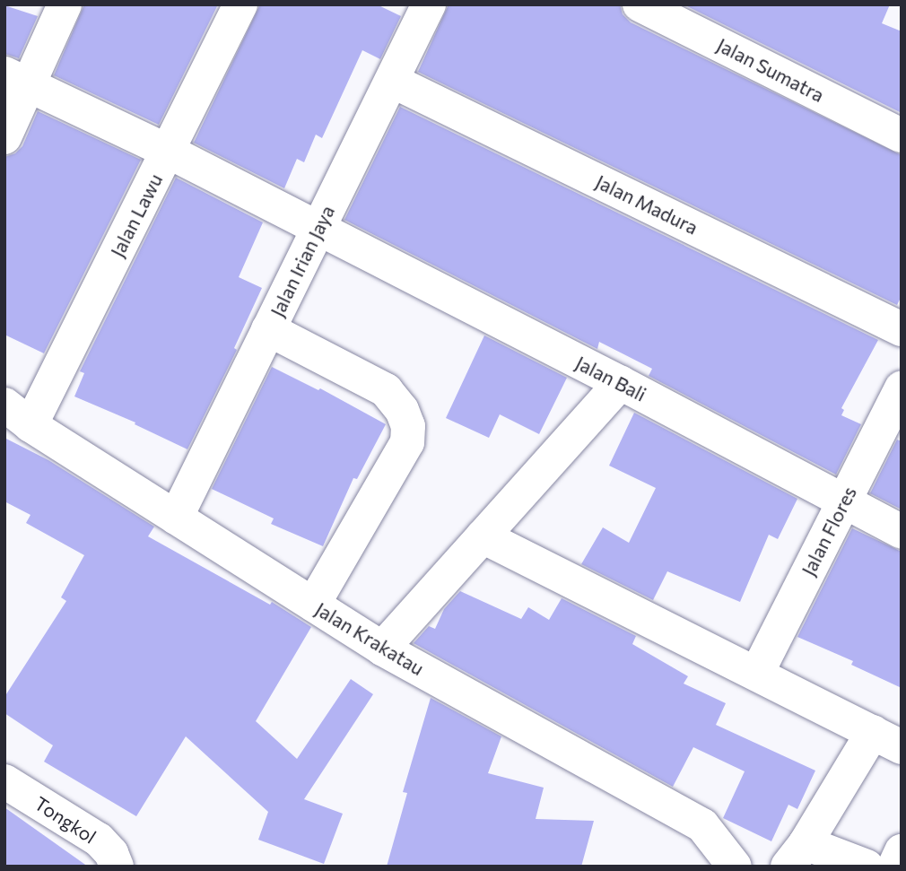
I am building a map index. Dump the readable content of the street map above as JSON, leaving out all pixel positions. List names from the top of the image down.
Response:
{
  "streets": {
    "street": [
      "Jalan Sumatra",
      "Jalan Madura",
      "Jalan Lawu",
      "Jalan Irian Jaya",
      "Jalan Bali",
      "Jalan Flores",
      "Jalan Krakatau",
      "Tongkol"
    ]
  },
  "crossings": [
    ["Jalan Madura", "Jalan Irian Jaya"],
    ["Jalan Lawu", "Jalan Bali"],
    ["Jalan Lawu", "Jalan Krakatau"],
    ["Jalan Irian Jaya", "Jalan Bali"],
    ["Jalan Irian Jaya", "Jalan Krakatau"],
    ["Jalan Bali", "Jalan Flores"]
  ]
}
